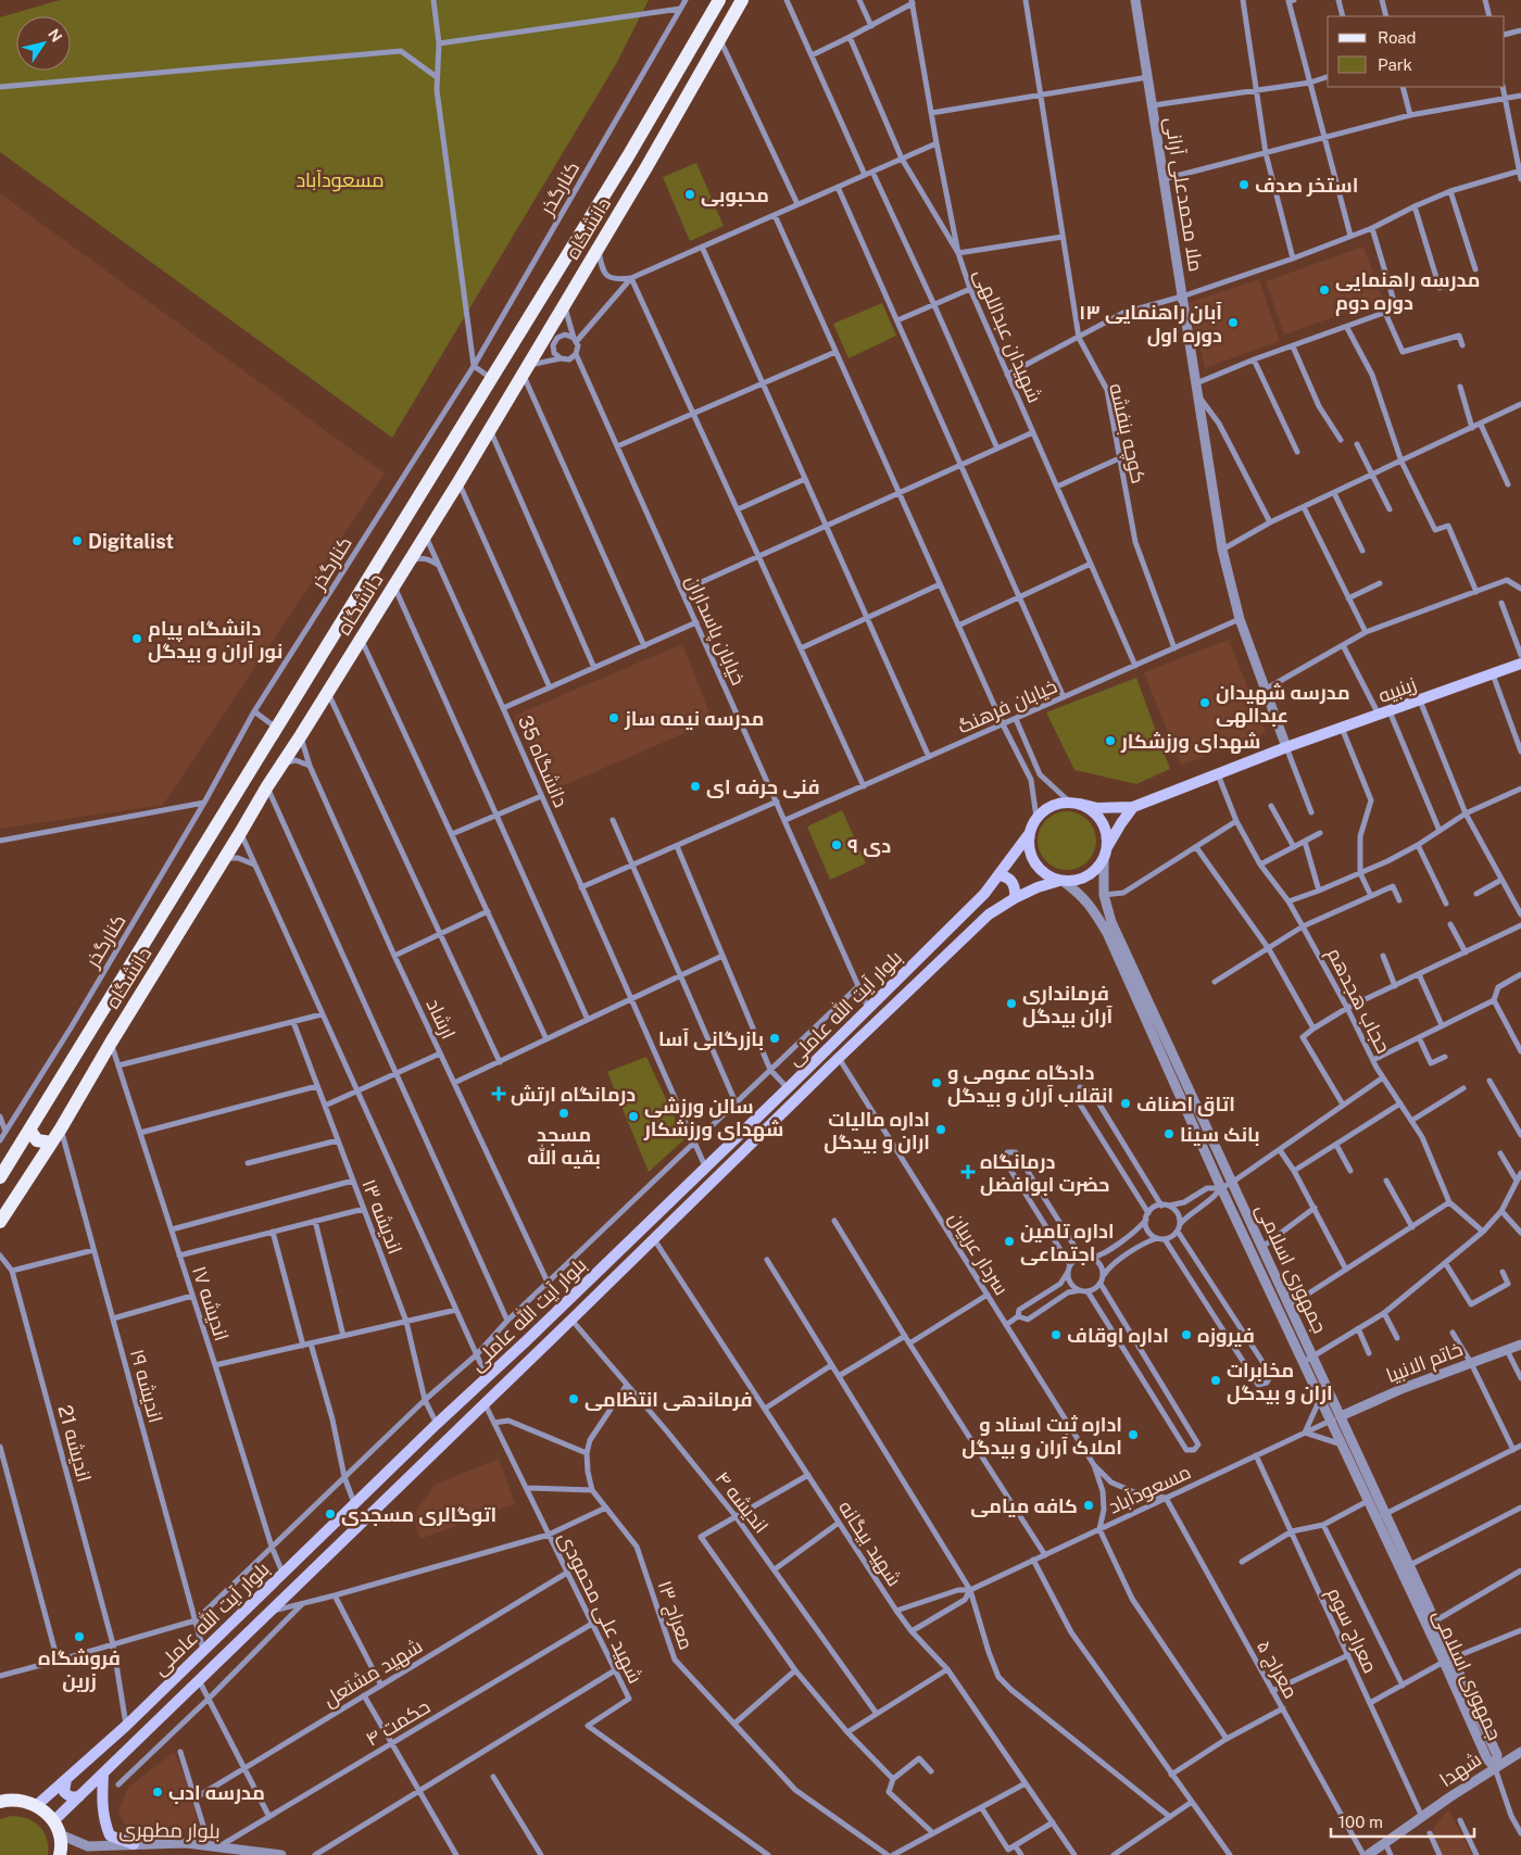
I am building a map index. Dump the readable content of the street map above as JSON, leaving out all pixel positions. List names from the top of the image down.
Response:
{
  "streets": {
    "main road": ["دانشگاه", "زینبیه", "بلوار آیت‌ الله عاملی"],
    "street": [
      "کنارگذر",
      "ملا محمدعلی آرانی",
      "شهیدان عبداللهی",
      "کوچه بنفشه",
      "خیابان پاسداران",
      "خیابان فرهنگ",
      "دانشگاه 35",
      "حجاب هجدهم",
      "ارشاد",
      "اندیشه ۱۳",
      "سردار عربیان",
      "جمهوری اسلامی",
      "اندیشه ۱۷",
      "خاتم الانبیا",
      "اندیشه ۱۹",
      "اندیشه 21",
      "مسعودآباد",
      "اندیشه ۴",
      "شهید بیگانه",
      "شهید علی محمودی",
      "معراج ۱۳",
      "معراج سوم",
      "معراج ۵",
      "شهید مشتعل",
      "حکمت ۴",
      "شهدا",
      "بلوار مطهری"
    ]
  },
  "crossings": [
    ["ملا محمدعلی آرانی", "زینبیه"],
    ["ملا محمدعلی آرانی", "خیابان فرهنگ"],
    ["دانشگاه", "دانشگاه 35"],
    ["دانشگاه", "ارشاد"],
    ["دانشگاه", "اندیشه ۱۷"],
    ["دانشگاه", "اندیشه ۱۹"],
    ["شهیدان عبداللهی", "خیابان فرهنگ"],
    ["کوچه بنفشه", "خیابان فرهنگ"],
    ["خیابان پاسداران", "خیابان فرهنگ"],
    ["خیابان پاسداران", "بلوار آیت‌ الله عاملی"],
    ["زینبیه", "حجاب هجدهم"],
    ["زینبیه", "بلوار آیت‌ الله عاملی"],
    ["زینبیه", "جمهوری اسلامی"],
    ["دانشگاه 35", "بلوار آیت‌ الله عاملی"],
    ["بلوار آیت‌ الله عاملی", "ارشاد"],
    ["بلوار آیت‌ الله عاملی", "اندیشه ۱۳"],
    ["بلوار آیت‌ الله عاملی", "سردار عربیان"],
    ["بلوار آیت‌ الله عاملی", "جمهوری اسلامی"],
    ["بلوار آیت‌ الله عاملی", "اندیشه ۱۷"],
    ["بلوار آیت‌ الله عاملی", "اندیشه ۱۹"],
    ["بلوار آیت‌ الله عاملی", "اندیشه 21"],
    ["بلوار آیت‌ الله عاملی", "اندیشه ۴"],
    ["بلوار آیت‌ الله عاملی", "شهید بیگانه"],
    ["بلوار آیت‌ الله عاملی", "شهید علی محمودی"],
    ["بلوار آیت‌ الله عاملی", "بلوار مطهری"],
    ["جمهوری اسلامی", "خاتم الانبیا"],
    ["جمهوری اسلامی", "مسعودآباد"],
    ["جمهوری اسلامی", "شهدا"],
    ["خاتم الانبیا", "مسعودآباد"],
    ["مسعودآباد", "شهید بیگانه"],
    ["مسعودآباد", "معراج سوم"],
    ["مسعودآباد", "معراج ۵"],
    ["شهید علی محمودی", "شهید مشتعل"],
    ["شهید علی محمودی", "حکمت ۴"],
    ["معراج سوم", "شهدا"],
    ["حکمت ۴", "بلوار مطهری"]
  ],
  "parks": ["مسعودآباد"],
  "places": {
    "other": [
      "استخر صدف",
      "محبوبی",
      "مدرسه راهنمایی دوره دوم",
      "۱۳ آبان راهنمایی دوره اول",
      "Digitalist",
      "دانشگاه پیام نور آران و بیدگل",
      "مدرسه شهیدان عبدالهی",
      "مدرسه نیمه ساز",
      "شهدای ورزشکار",
      "فنی حرفه ای",
      "۹ دی",
      "فرمانداری آران بیدگل",
      "بازرگانی آسا",
      "دادگاه عمومی و انقلاب آران و بیدگل",
      "اتاق اصناف",
      "مسجد بقیه الله",
      "سالن ورزشی شهدای ورزشکار",
      "اداره مالیات اران و بیدگل",
      "بانک سینا",
      "اداره تامین اجتماعی",
      "اداره اوقاف",
      "فیروزه",
      "مخابرات اران و بیدگل",
      "فرماندهی انتظامی",
      "اداره ثبت اسناد و املاک آران و بیدگل",
      "کافه میامی",
      "اتوگالری مسجدی",
      "فروشگاه زرین",
      "مدرسه ادب"
    ],
    "health": ["درمانگاه ارتش", "درمانگاه حضرت ابوافضل"]
  },
  "legend": ["Road", "Park"],
  "scale_bar": "100 m",
  "north": "top right"
}
